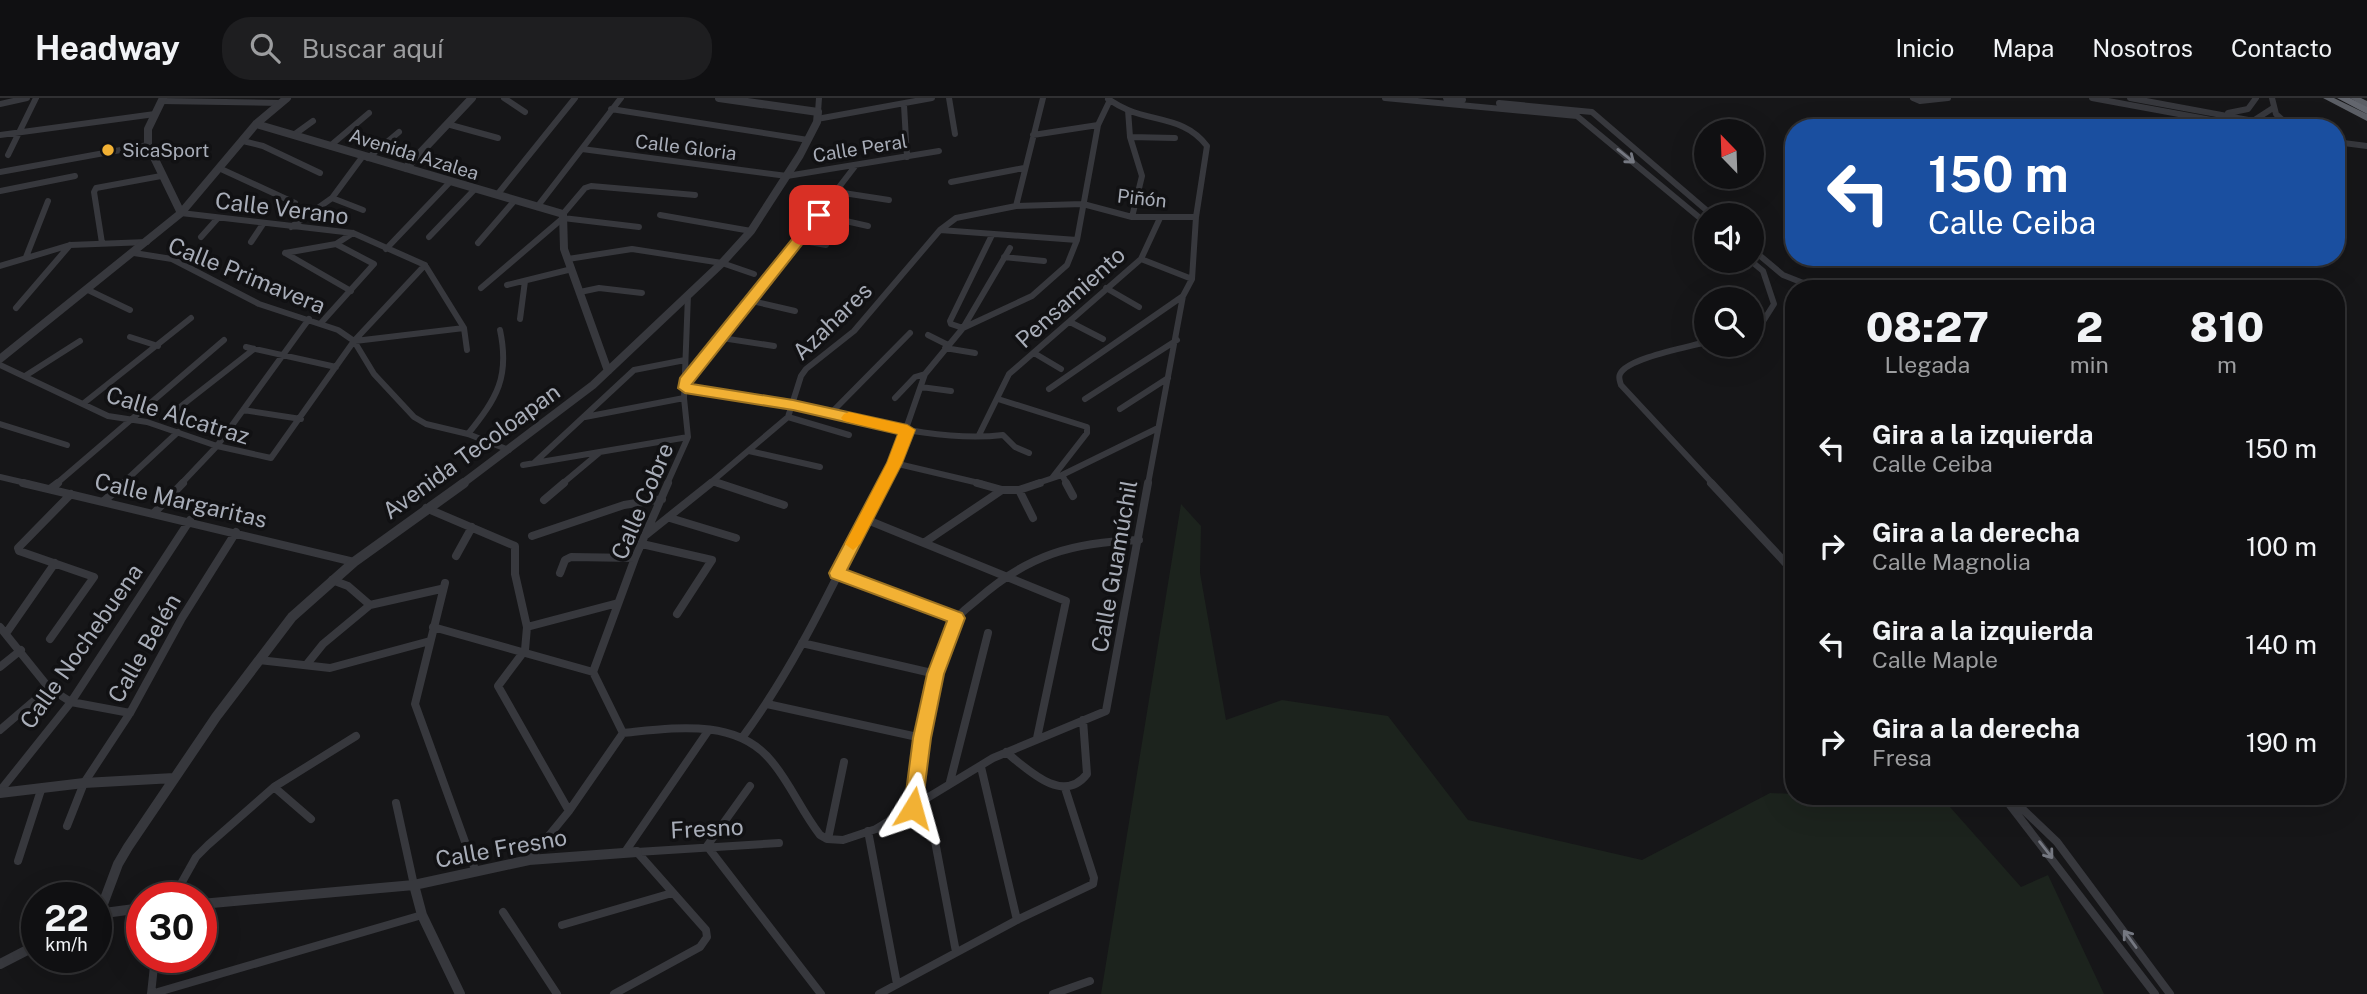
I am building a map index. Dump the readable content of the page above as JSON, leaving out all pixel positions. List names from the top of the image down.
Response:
{
  "streets": {
    "street": [
      "Calle Gloria",
      "Calle Peral",
      "Avenida Azalea",
      "Piñón",
      "Calle Verano",
      "Calle Primavera",
      "Pensamiento",
      "Azahares",
      "Calle Alcatraz",
      "Avenida Tecoloapan",
      "Calle Margaritas",
      "Calle Cobre",
      "Calle Guamúchil",
      "Calle Nochebuena",
      "Calle Belén",
      "Fresno",
      "Calle Fresno"
    ]
  },
  "crossings": [
    ["Calle Gloria", "Calle Peral"],
    ["Calle Gloria", "Avenida Tecoloapan"],
    ["Calle Peral", "Avenida Tecoloapan"],
    ["Piñón", "Pensamiento"],
    ["Piñón", "Azahares"],
    ["Calle Primavera", "Avenida Tecoloapan"],
    ["Azahares", "Calle Cobre"],
    ["Avenida Tecoloapan", "Calle Margaritas"],
    ["Avenida Tecoloapan", "Calle Cobre"],
    ["Calle Margaritas", "Calle Nochebuena"],
    ["Calle Margaritas", "Calle Belén"],
    ["Fresno", "Calle Fresno"]
  ],
  "places": ["SicaSport"],
  "north": "top left",
  "page": {
    "header": "Headway",
    "search": "Buscar aquí",
    "nav": [
      "Inicio",
      "Mapa",
      "Nosotros",
      "Contacto"
    ],
    "turn": ["150 m", "Calle Ceiba"],
    "eta": [
      "08:27",
      "Llegada",
      "2",
      "min",
      "810",
      "m"
    ],
    "list": [
      {
        "name": "Gira a la izquierda",
        "note": "Calle Ceiba",
        "value": "150 m"
      },
      {
        "name": "Gira a la derecha",
        "note": "Calle Magnolia",
        "value": "100 m"
      },
      {
        "name": "Gira a la izquierda",
        "note": "Calle Maple",
        "value": "140 m"
      },
      {
        "name": "Gira a la derecha",
        "note": "Fresa",
        "value": "190 m"
      }
    ],
    "speed": "22 km/h",
    "limit": "30"
  }
}
